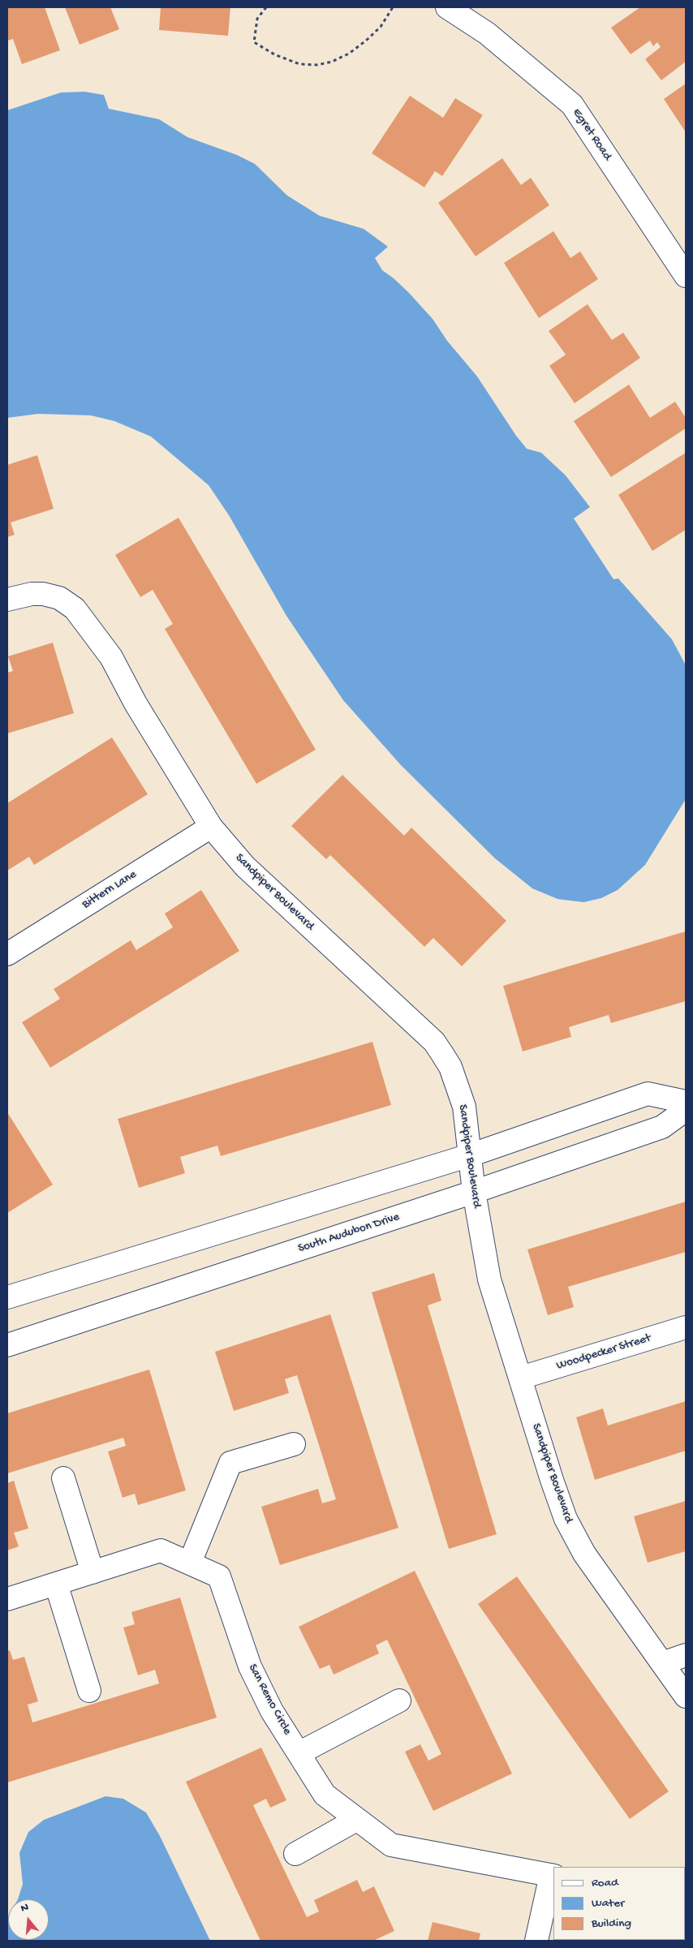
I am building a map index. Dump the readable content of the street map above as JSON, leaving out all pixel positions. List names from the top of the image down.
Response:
{
  "streets": {
    "street": [
      "Egret Road",
      "Bittern Lane",
      "Sandpiper Boulevard",
      "South Audubon Drive",
      "Woodpecker Street",
      "San Remo Circle"
    ]
  },
  "crossings": [
    ["Bittern Lane", "Sandpiper Boulevard"],
    ["Sandpiper Boulevard", "South Audubon Drive"],
    ["Sandpiper Boulevard", "Woodpecker Street"]
  ],
  "legend": ["Road", "Water", "Building"],
  "north": "top"
}
